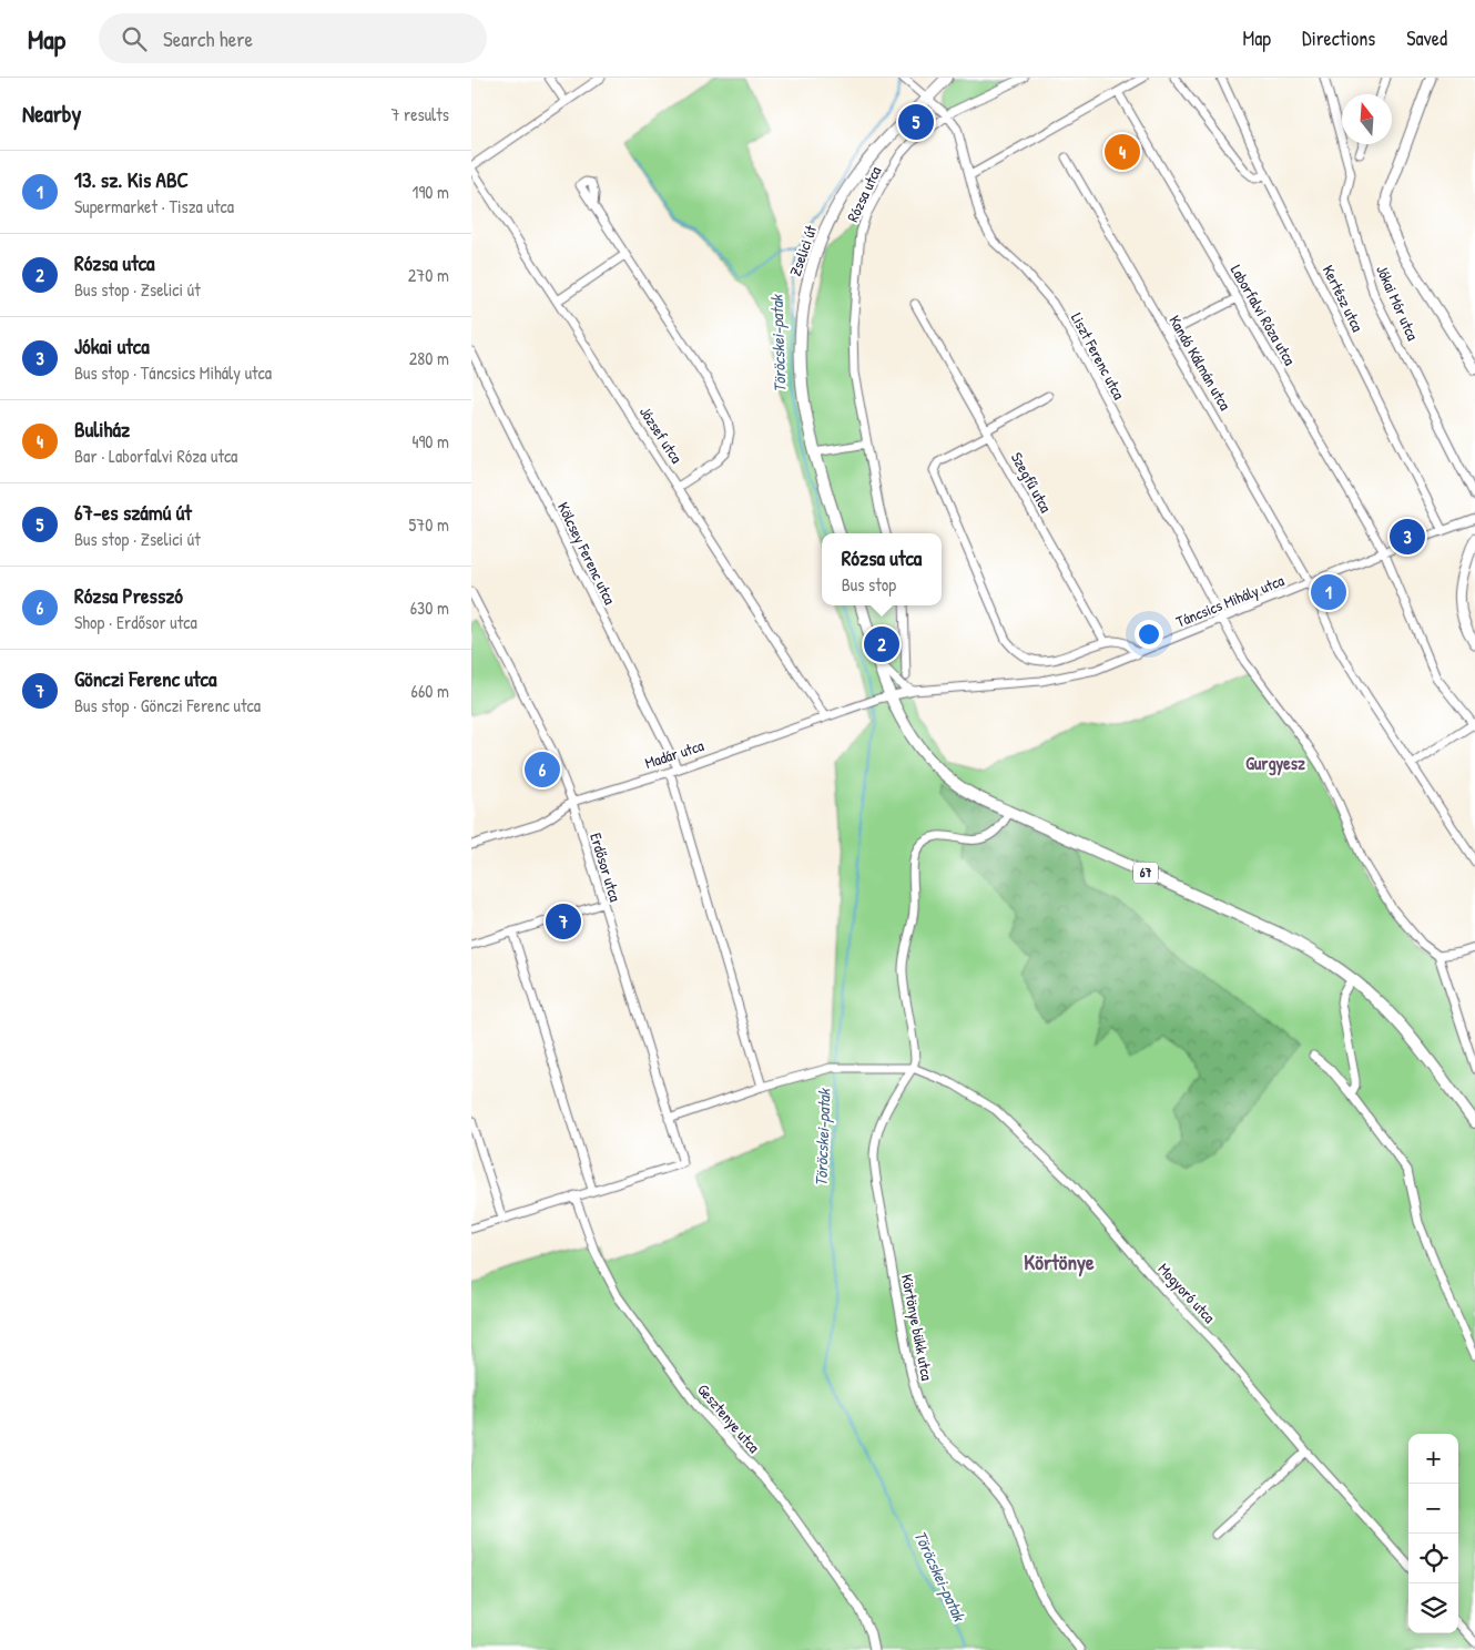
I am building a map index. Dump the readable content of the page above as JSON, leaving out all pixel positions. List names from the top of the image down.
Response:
{
  "streets": {
    "main road": ["Zselici út", "67"],
    "street": [
      "Rózsa utca",
      "Kertész utca",
      "Jókai Mór utca",
      "Laborfalvi Róza utca",
      "Liszt Ferenc utca",
      "Kandó Kálmán utca",
      "József utca",
      "Szegfű utca",
      "Kölcsey Ferenc utca",
      "Táncsics Mihály utca",
      "Madár utca",
      "Erdősor utca",
      "Mogyoró utca",
      "Körtönye bükk utca",
      "Gesztenye utca"
    ]
  },
  "crossings": [
    ["Rózsa utca", "Liszt Ferenc utca"],
    ["Zselici út", "Liszt Ferenc utca"],
    ["Kertész utca", "Táncsics Mihály utca"],
    ["Laborfalvi Róza utca", "Táncsics Mihály utca"],
    ["Liszt Ferenc utca", "Táncsics Mihály utca"],
    ["Kandó Kálmán utca", "Táncsics Mihály utca"],
    ["József utca", "Madár utca"],
    ["Kölcsey Ferenc utca", "Madár utca"],
    ["Táncsics Mihály utca", "Madár utca"],
    ["Táncsics Mihály utca", "67"],
    ["Madár utca", "Erdősor utca"],
    ["Madár utca", "67"],
    ["Mogyoró utca", "Körtönye bükk utca"]
  ],
  "districts": ["Gurgyesz", "Körtönye"],
  "water": ["Töröcskei-patak"],
  "north": "top",
  "page": {
    "header": "Map",
    "search": "Search here",
    "nav": ["Map", "Directions", "Saved"],
    "heading": ["Nearby", "7 results"],
    "pins": [
      "5",
      "4",
      "3",
      "1",
      "2",
      "6",
      "7"
    ],
    "list": [
      {
        "mark": "1",
        "name": "13. sz. Kis ABC",
        "note": "Supermarket · Tisza utca",
        "value": "190 m"
      },
      {
        "mark": "2",
        "name": "Rózsa utca",
        "note": "Bus stop · Zselici út",
        "value": "270 m"
      },
      {
        "mark": "3",
        "name": "Jókai utca",
        "note": "Bus stop · Táncsics Mihály utca",
        "value": "280 m"
      },
      {
        "mark": "4",
        "name": "Buliház",
        "note": "Bar · Laborfalvi Róza utca",
        "value": "490 m"
      },
      {
        "mark": "5",
        "name": "67-es számú út",
        "note": "Bus stop · Zselici út",
        "value": "570 m"
      },
      {
        "mark": "6",
        "name": "Rózsa Presszó",
        "note": "Shop · Erdősor utca",
        "value": "630 m"
      },
      {
        "mark": "7",
        "name": "Gönczi Ferenc utca",
        "note": "Bus stop · Gönczi Ferenc utca",
        "value": "660 m"
      }
    ],
    "popup": ["Rózsa utca", "Bus stop"],
    "map_buttons": ["+", "−"]
  }
}
